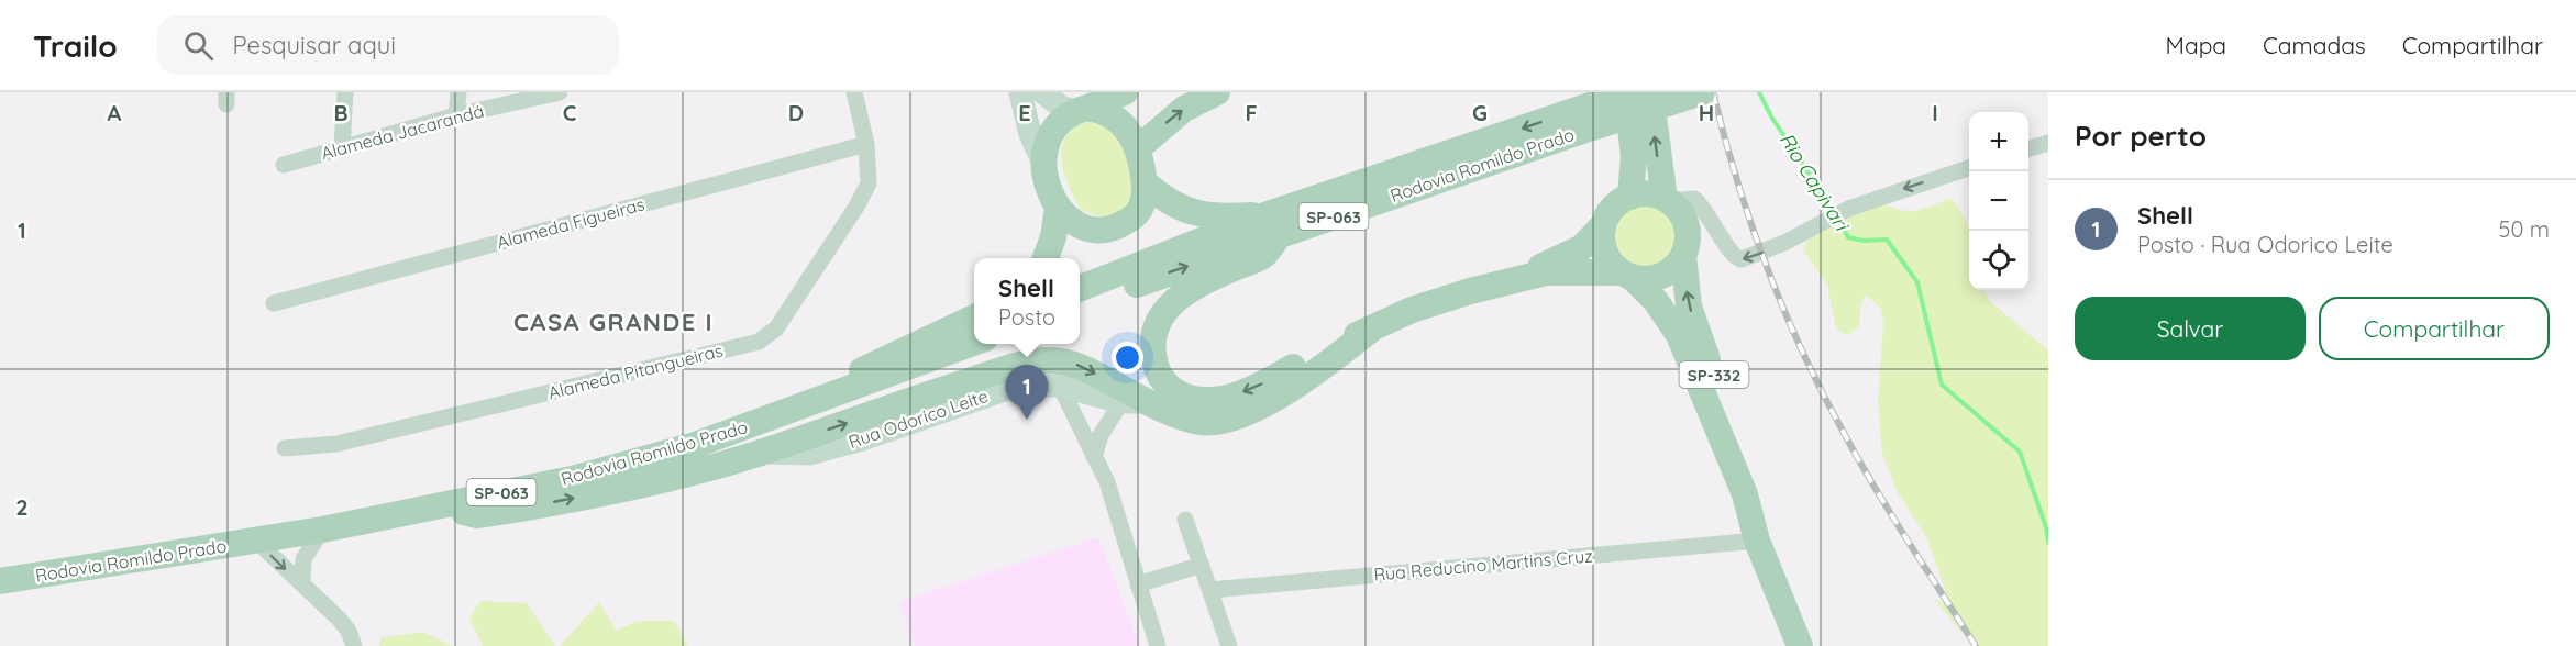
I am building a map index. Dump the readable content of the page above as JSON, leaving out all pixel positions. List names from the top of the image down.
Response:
{
  "streets": {
    "main road": [
      "Rodovia Romildo Prado",
      "SP-063",
      "SP-332",
      "Rua Odorico Leite"
    ],
    "street": [
      "Alameda Jacarandá",
      "Alameda Figueiras",
      "Alameda Pitangueiras",
      "Rua Reducino Martins Cruz"
    ]
  },
  "crossings": [
    ["Alameda Figueiras", "Alameda Pitangueiras"],
    ["SP-332", "Rua Reducino Martins Cruz"]
  ],
  "districts": ["CASA GRANDE I"],
  "water": ["Rio Capivari"],
  "page": {
    "header": "Trailo",
    "search": "Pesquisar aqui",
    "nav": ["Mapa", "Camadas", "Compartilhar"],
    "heading": "Por perto",
    "map_buttons": ["+", "−"],
    "list": [
      {
        "mark": "1",
        "name": "Shell",
        "note": "Posto · Rua Odorico Leite",
        "value": "50 m"
      }
    ],
    "popup": ["Shell", "Posto"],
    "buttons": ["Salvar", "Compartilhar"],
    "pins": "1"
  },
  "grid": {
    "columns": [
      "A",
      "B",
      "C",
      "D",
      "E",
      "F",
      "G",
      "H",
      "I"
    ],
    "rows": ["1", "2"]
  }
}
